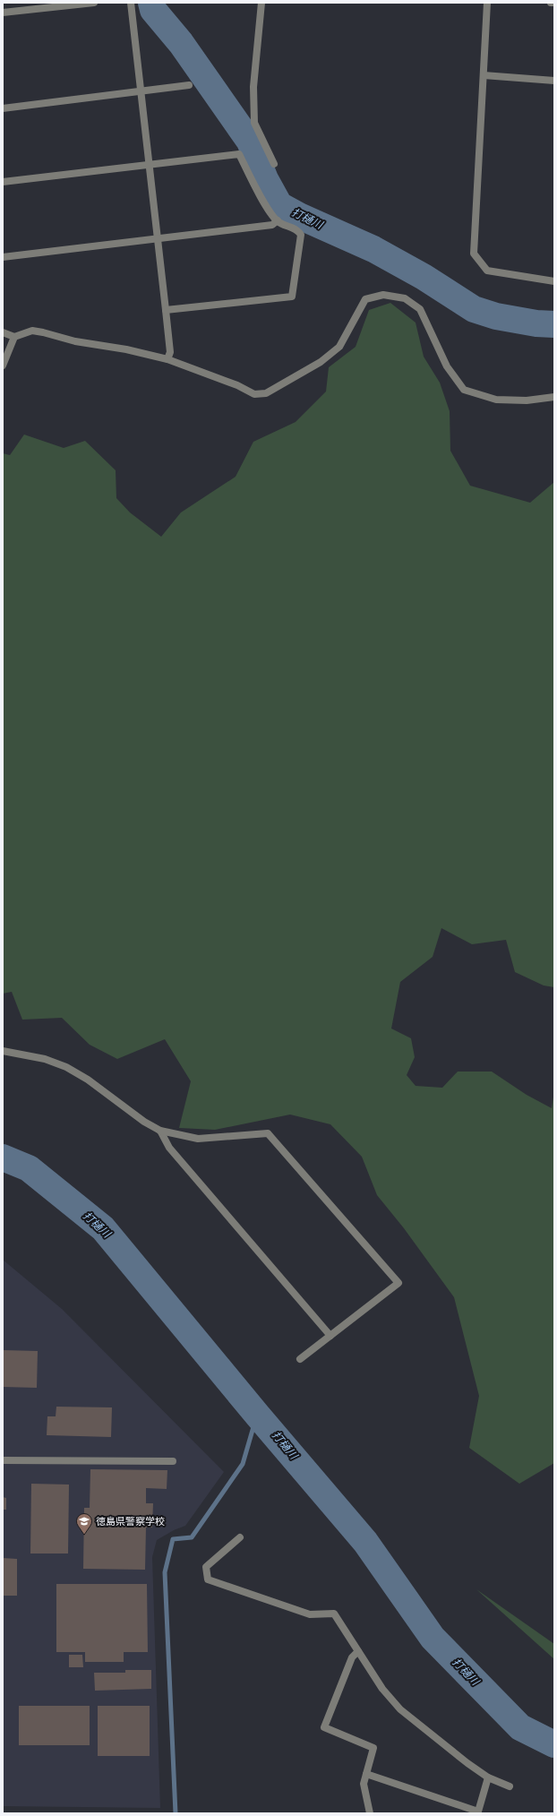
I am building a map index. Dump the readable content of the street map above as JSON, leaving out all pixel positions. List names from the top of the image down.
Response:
{
  "water": ["打樋川"],
  "places": {
    "school or university": ["徳島県警察学校"]
  }
}
